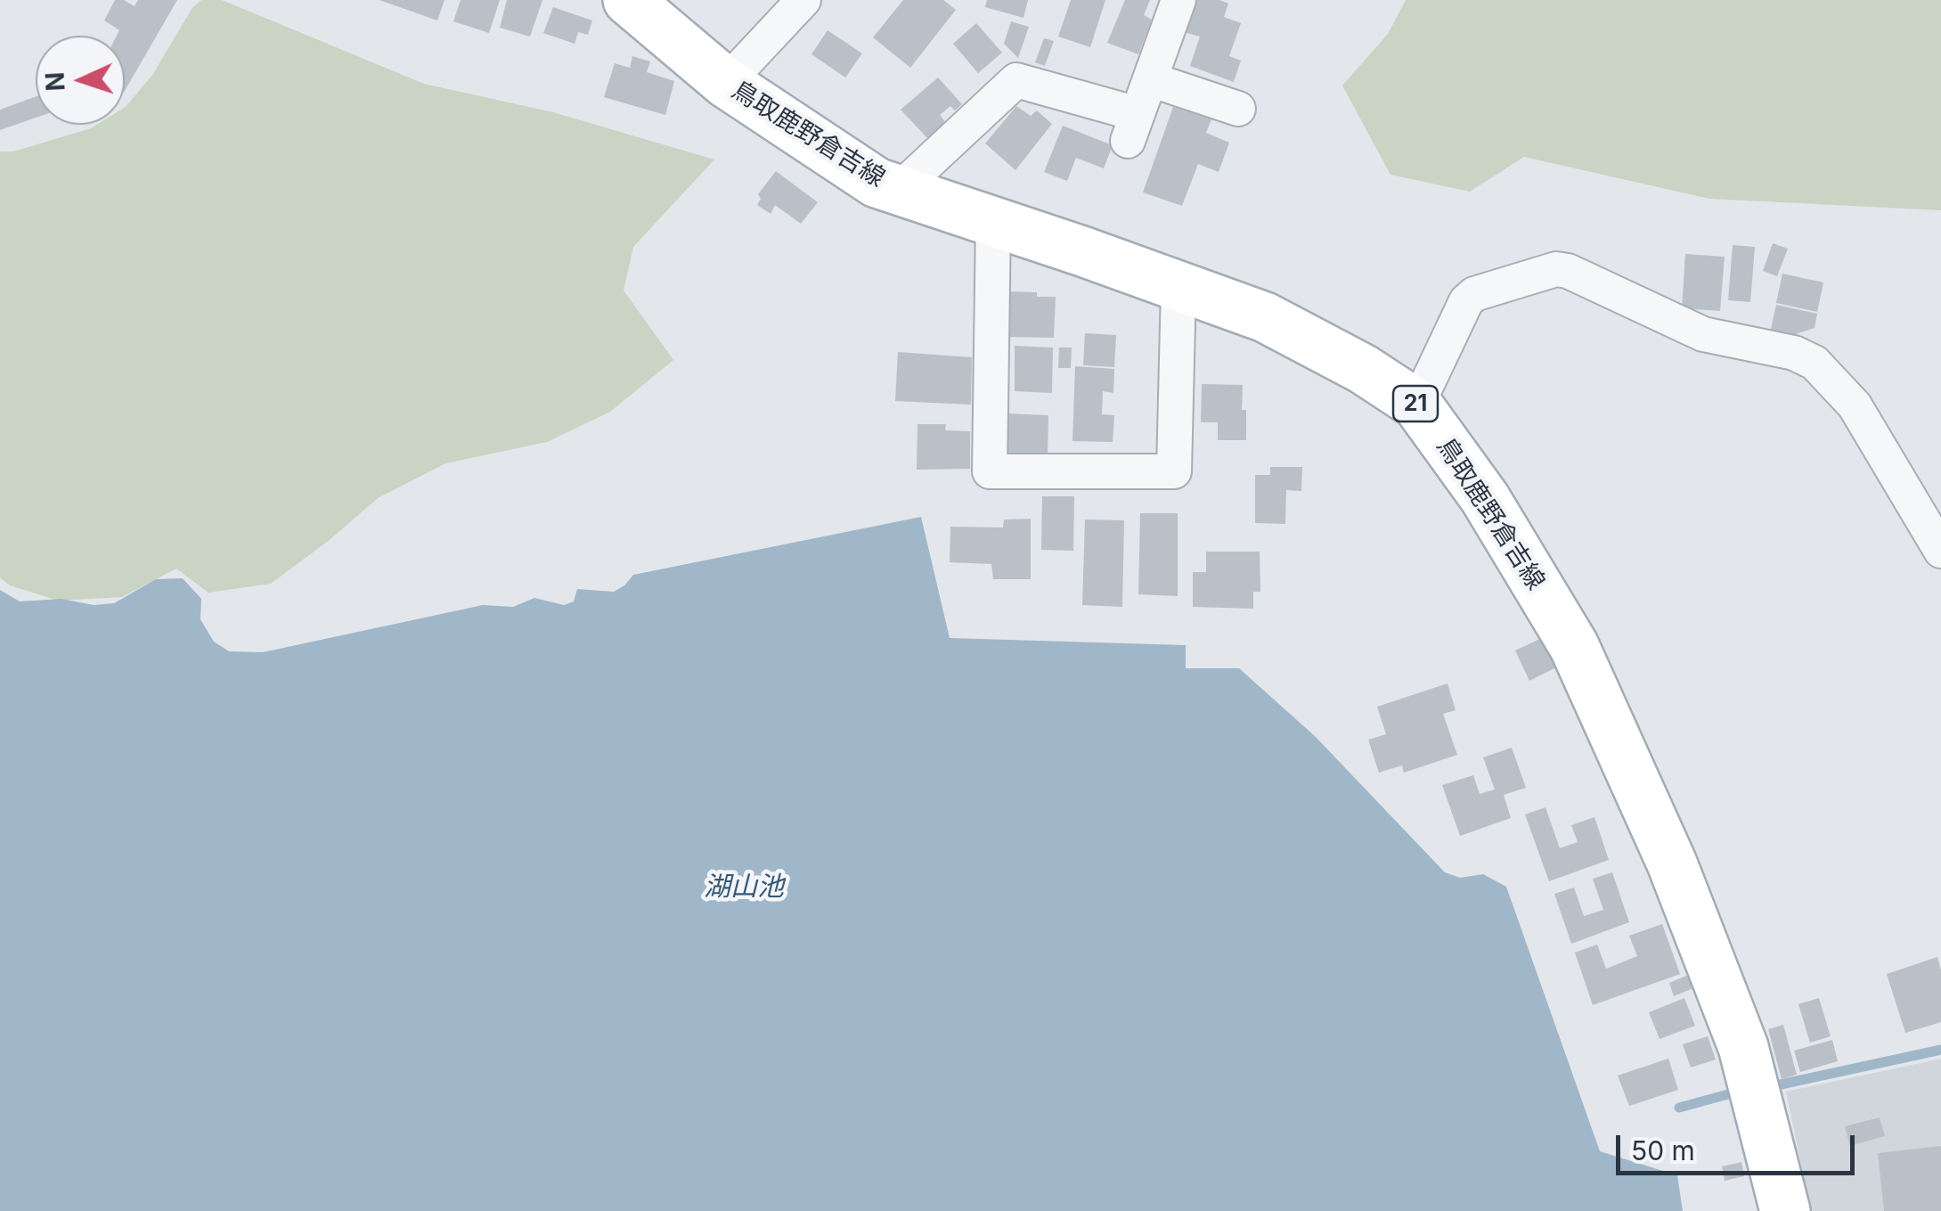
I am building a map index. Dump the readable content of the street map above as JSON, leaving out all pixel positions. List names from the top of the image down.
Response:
{
  "streets": {
    "main road": ["鳥取鹿野倉吉線", "21"]
  },
  "water": ["湖山池"],
  "scale_bar": "50 m",
  "north": "left"
}
